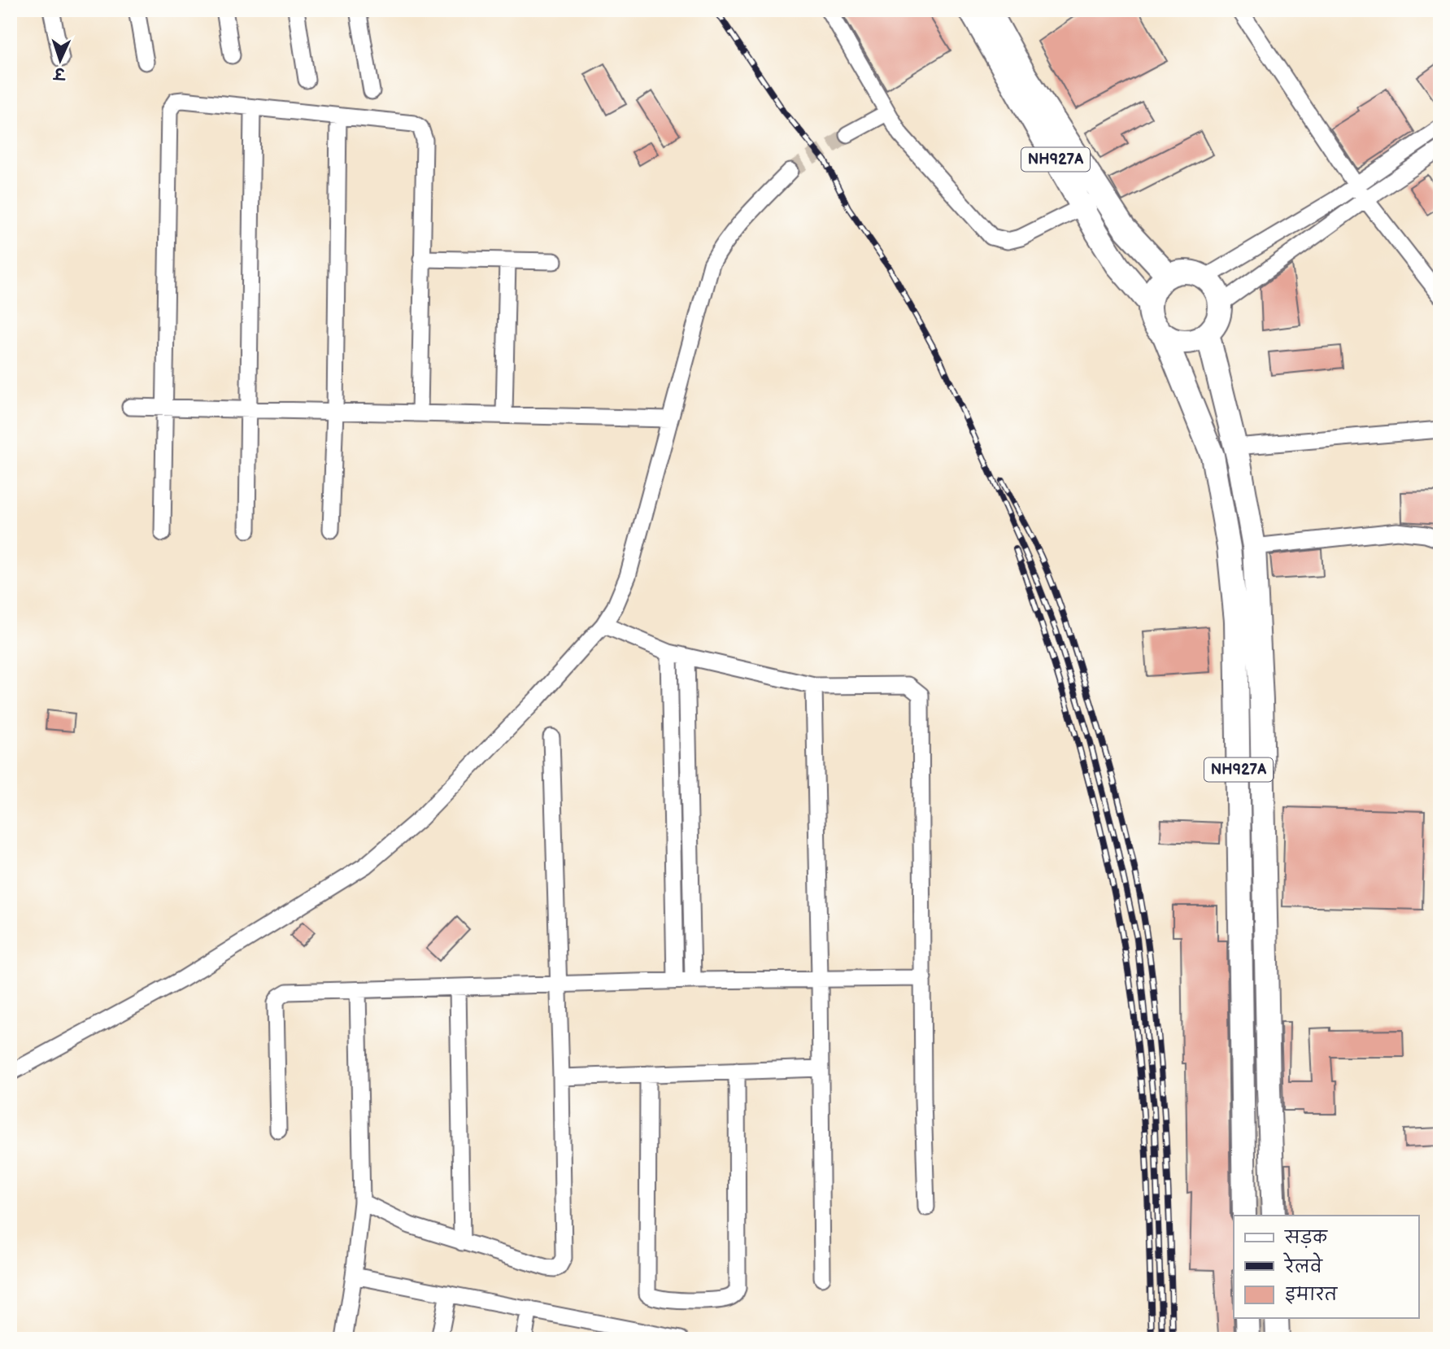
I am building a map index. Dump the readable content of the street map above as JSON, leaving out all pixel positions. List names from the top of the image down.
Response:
{
  "streets": {
    "highway": ["NH927A"]
  },
  "legend": ["सड़क", "रेलवे", "इमारत"],
  "north": "bottom"
}
